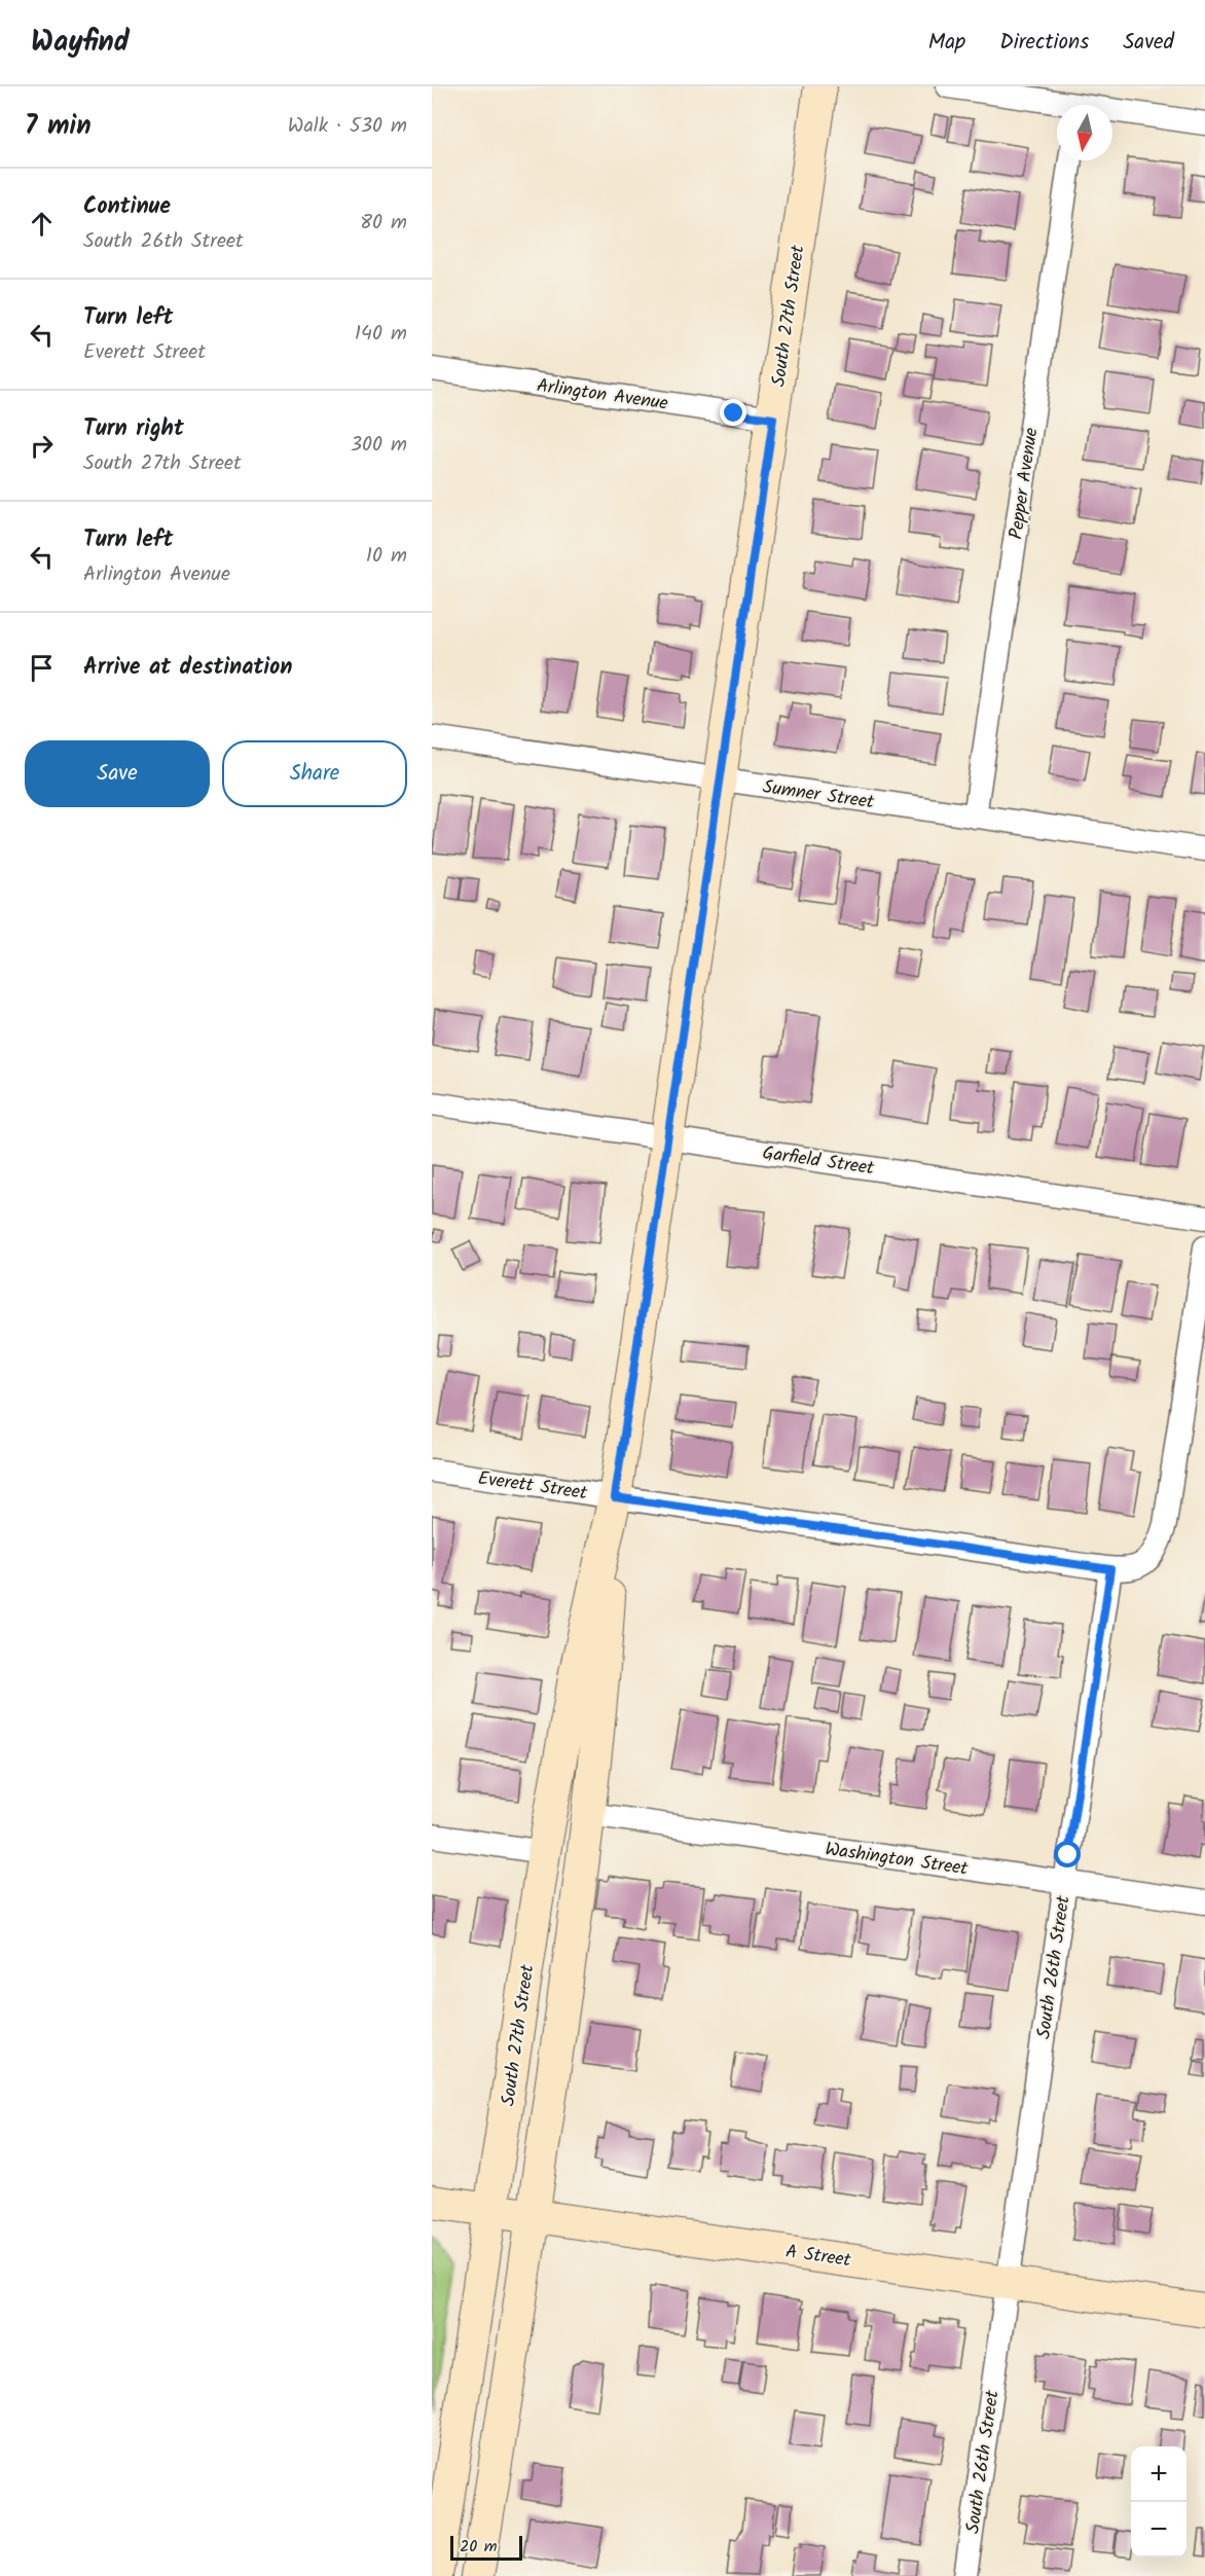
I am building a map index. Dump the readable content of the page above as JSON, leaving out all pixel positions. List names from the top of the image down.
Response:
{
  "streets": {
    "main road": ["South 27th Street", "A Street"],
    "street": [
      "Arlington Avenue",
      "Pepper Avenue",
      "Sumner Street",
      "Garfield Street",
      "Everett Street",
      "Washington Street",
      "South 26th Street"
    ]
  },
  "crossings": [
    ["South 27th Street", "Arlington Avenue"],
    ["South 27th Street", "Sumner Street"],
    ["South 27th Street", "Garfield Street"],
    ["South 27th Street", "Everett Street"],
    ["South 27th Street", "Washington Street"],
    ["South 27th Street", "A Street"],
    ["Pepper Avenue", "Sumner Street"],
    ["Everett Street", "South 26th Street"],
    ["Washington Street", "South 26th Street"],
    ["South 26th Street", "A Street"]
  ],
  "scale_bar": "20 m",
  "north": "bottom",
  "page": {
    "header": "Wayfind",
    "nav": ["Map", "Directions", "Saved"],
    "heading": ["7 min", "Walk · 530 m"],
    "list": [
      ["Continue", "South 26th Street", "80 m"],
      ["Turn left", "Everett Street", "140 m"],
      ["Turn right", "South 27th Street", "300 m"],
      ["Turn left", "Arlington Avenue", "10 m"],
      "Arrive at destination"
    ],
    "buttons": ["Save", "Share"],
    "map_buttons": ["+", "−"],
    "scale": "20 m"
  }
}
